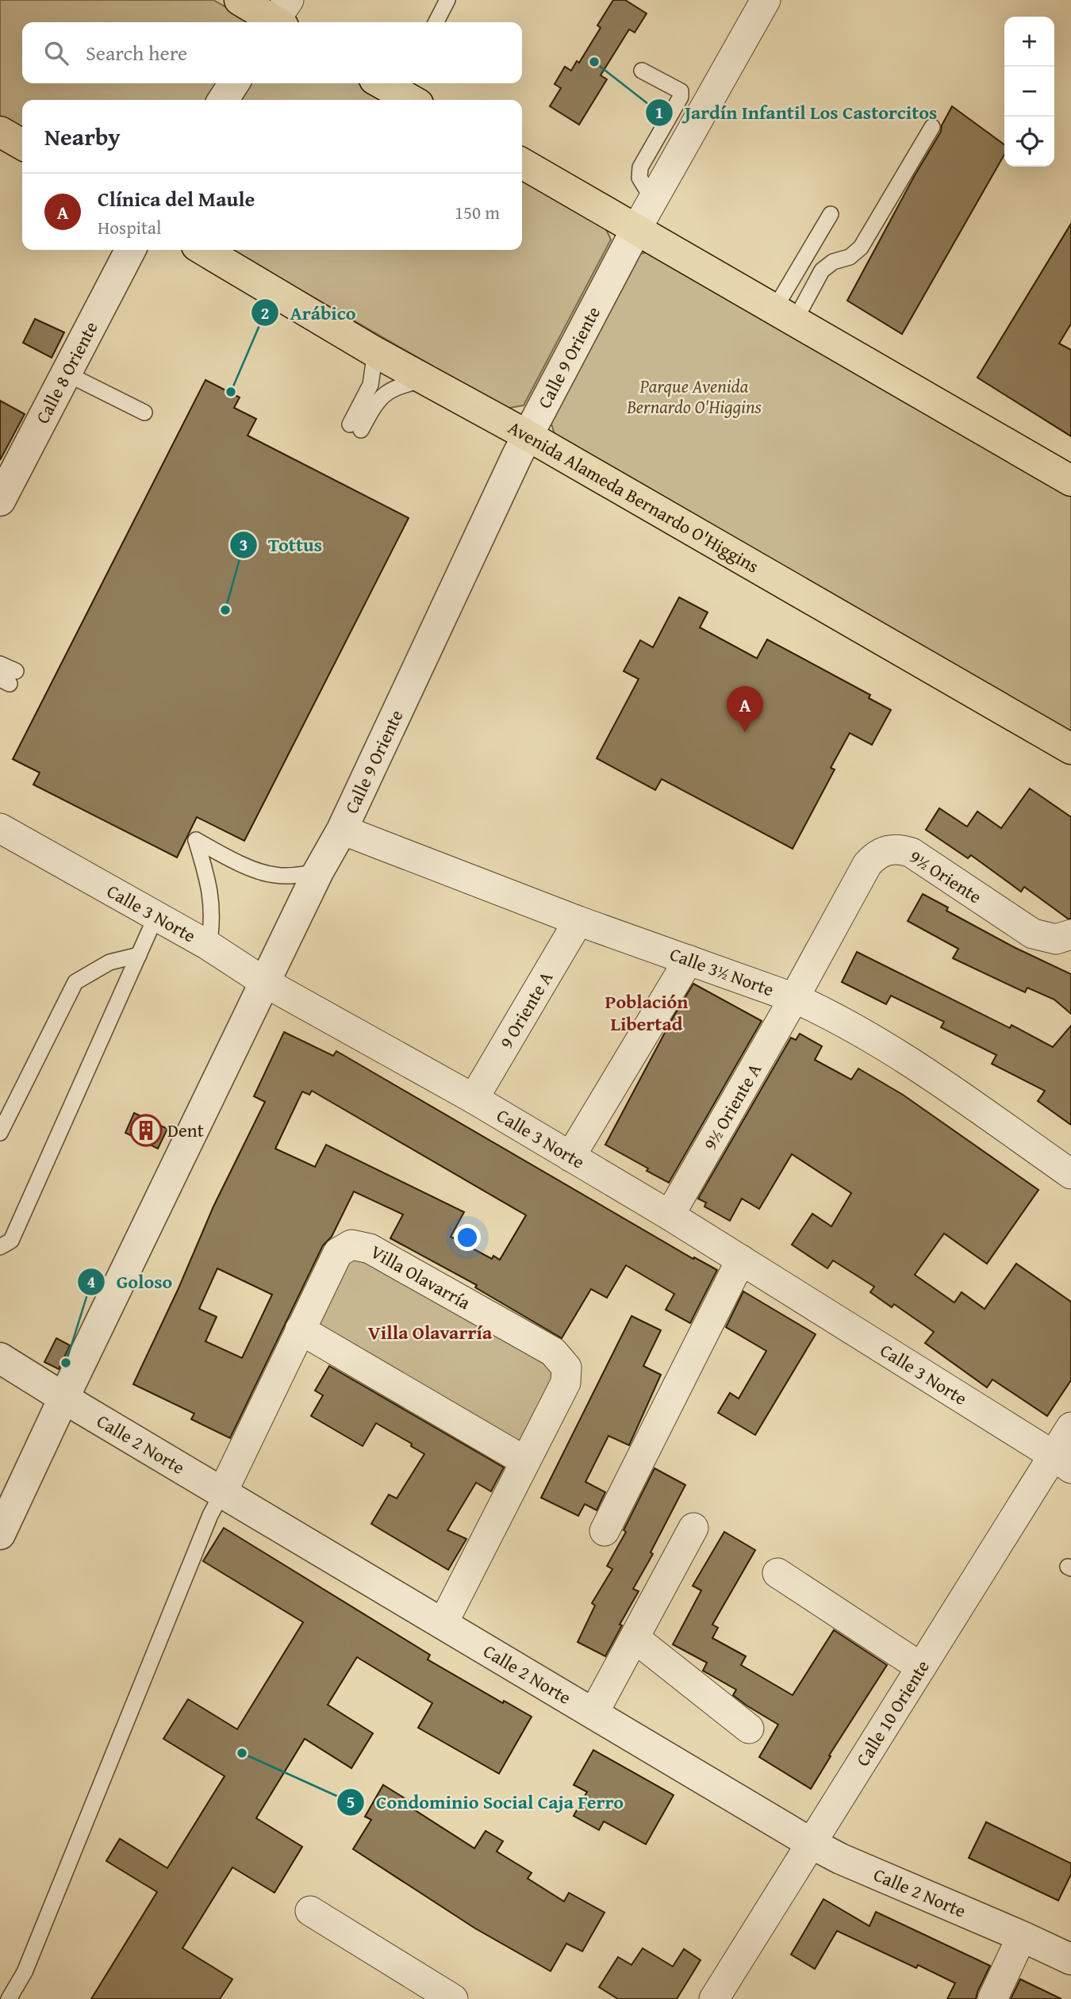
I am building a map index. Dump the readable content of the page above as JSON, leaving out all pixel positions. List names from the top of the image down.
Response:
{
  "streets": {
    "main road": ["Avenida Alameda Bernardo O'Higgins"],
    "street": [
      "Calle 9 Oriente",
      "Calle 8 Oriente",
      "9½ Oriente",
      "Calle 3 Norte",
      "Calle 3½ Norte",
      "9 Oriente A",
      "9½ Oriente A",
      "Villa Olavarría",
      "Calle 2 Norte",
      "Calle 10 Oriente"
    ]
  },
  "crossings": [
    ["Calle 9 Oriente", "Avenida Alameda Bernardo O'Higgins"],
    ["Calle 9 Oriente", "Calle 3 Norte"],
    ["Calle 9 Oriente", "Calle 3½ Norte"],
    ["Calle 9 Oriente", "Calle 2 Norte"],
    ["9½ Oriente", "Calle 3½ Norte"],
    ["9½ Oriente", "9½ Oriente A"],
    ["Calle 3 Norte", "9 Oriente A"],
    ["Calle 3 Norte", "9½ Oriente A"],
    ["Calle 3 Norte", "Calle 10 Oriente"],
    ["Calle 3½ Norte", "9 Oriente A"],
    ["Calle 3½ Norte", "9½ Oriente A"],
    ["Villa Olavarría", "Calle 2 Norte"],
    ["Calle 2 Norte", "Calle 10 Oriente"]
  ],
  "districts": ["Población Libertad", "Villa Olavarría"],
  "parks": ["Parque Avenida Bernardo O'Higgins"],
  "places": {
    "other": [
      "Jardín Infantil Los Castorcitos",
      "Arábico",
      "Tottus",
      "Goloso",
      "Condominio Social Caja Ferro"
    ],
    "building": ["Dent"]
  },
  "page": {
    "map_buttons": ["+", "−"],
    "search": "Search here",
    "heading": "Nearby",
    "list": [
      {
        "mark": "A",
        "name": "Clínica del Maule",
        "note": "Hospital",
        "value": "150 m"
      }
    ],
    "pins": "A"
  }
}
